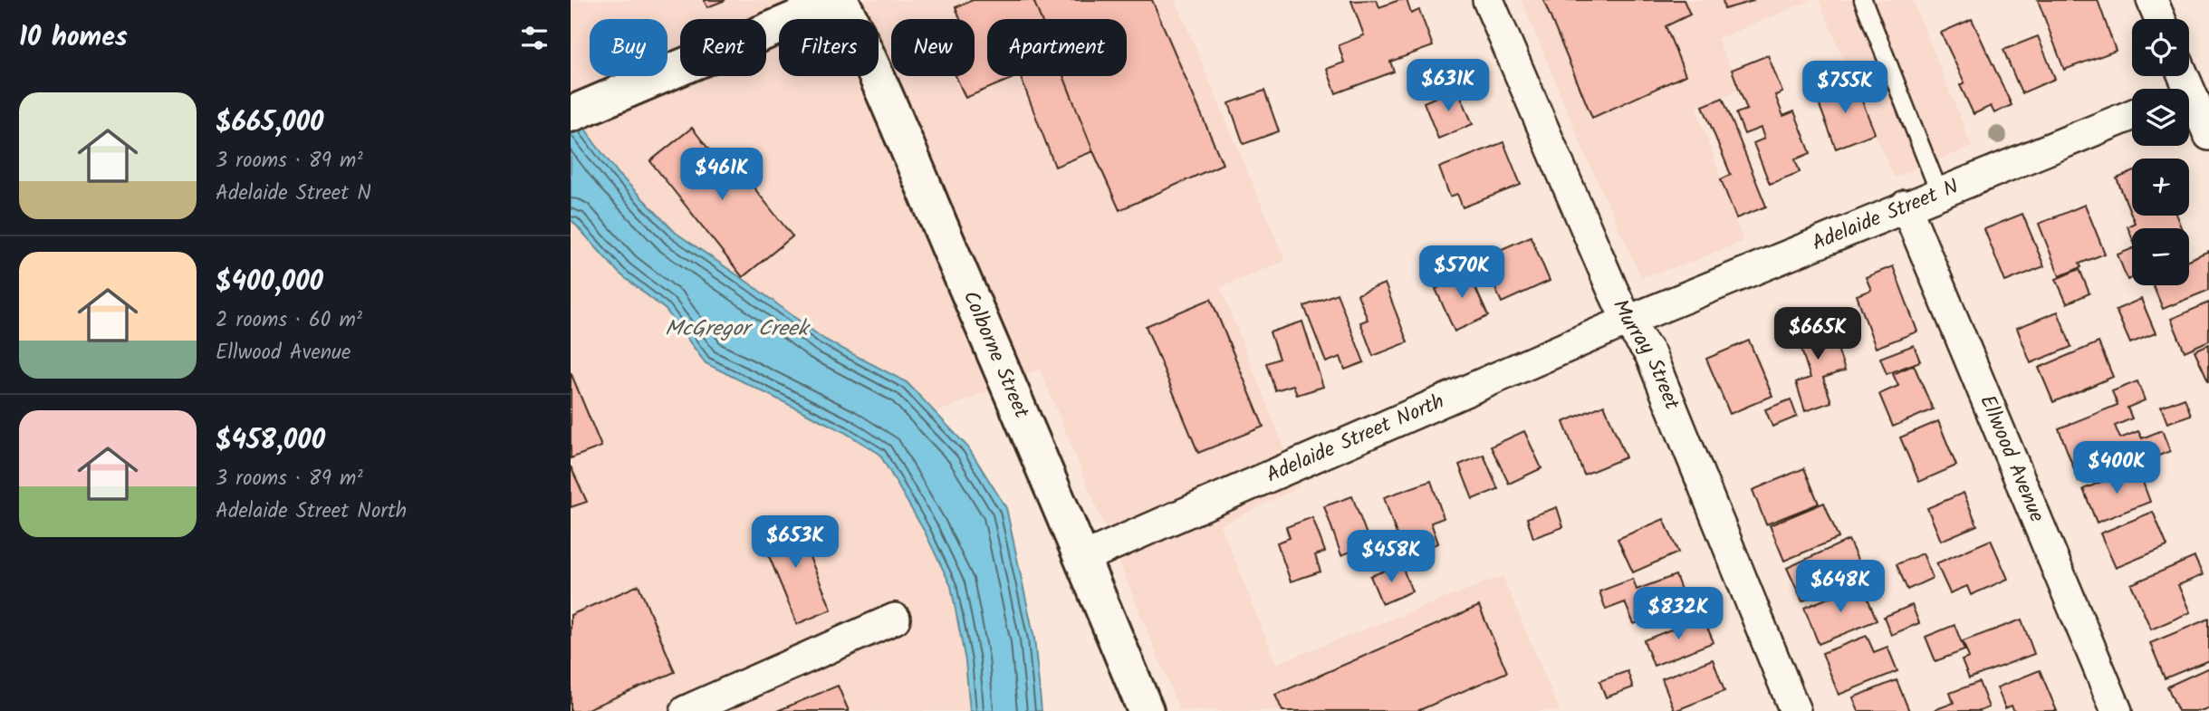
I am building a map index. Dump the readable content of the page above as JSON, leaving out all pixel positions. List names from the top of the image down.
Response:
{
  "streets": {
    "street": [
      "Adelaide Street N",
      "Colborne Street",
      "Murray Street",
      "Adelaide Street North",
      "Ellwood Avenue"
    ]
  },
  "crossings": [
    ["Adelaide Street N", "Murray Street"],
    ["Adelaide Street N", "Adelaide Street North"],
    ["Adelaide Street N", "Ellwood Avenue"],
    ["Colborne Street", "Adelaide Street North"],
    ["Murray Street", "Adelaide Street North"]
  ],
  "water": ["McGregor Creek"],
  "page": {
    "heading": "10 homes",
    "map_buttons": ["+", "−"],
    "chip": [
      "Buy",
      "Rent",
      "Filters",
      "New",
      "Apartment"
    ],
    "price": [
      "$631K",
      "$755K",
      "$461K",
      "$570K",
      "$665K",
      "$400K",
      "$653K",
      "$458K",
      "$648K",
      "$832K"
    ],
    "list": [
      {
        "name": "$665,000",
        "note": "3 rooms · 89 m² · Adelaide Street N"
      },
      {
        "name": "$400,000",
        "note": "2 rooms · 60 m² · Ellwood Avenue"
      },
      {
        "name": "$458,000",
        "note": "3 rooms · 89 m² · Adelaide Street North"
      }
    ]
  }
}
